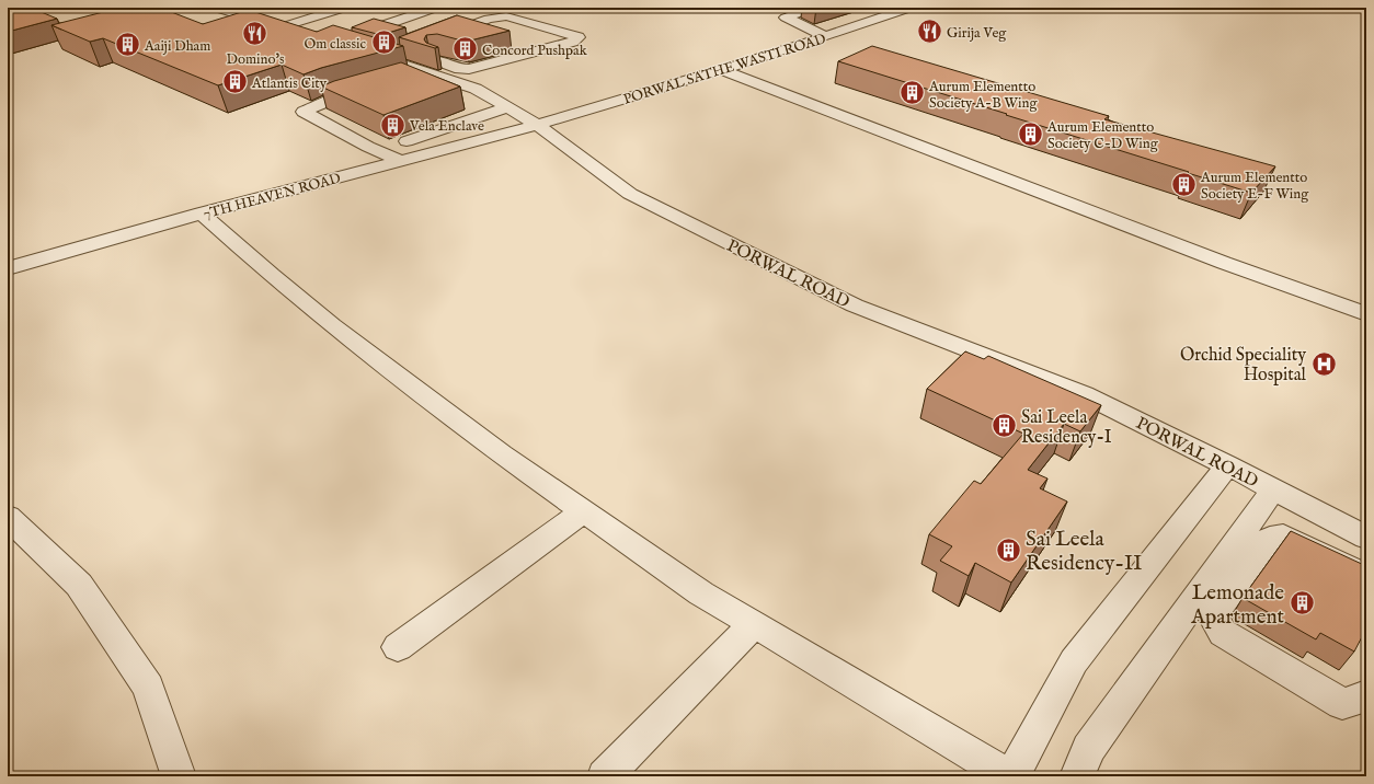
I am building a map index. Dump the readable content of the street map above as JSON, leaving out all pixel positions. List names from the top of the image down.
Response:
{
  "streets": {
    "street": ["PORWAL SATHE WASTI ROAD", "7TH HEAVEN ROAD", "PORWAL ROAD"]
  },
  "crossings": [
    ["PORWAL SATHE WASTI ROAD", "7TH HEAVEN ROAD"],
    ["PORWAL SATHE WASTI ROAD", "PORWAL ROAD"],
    ["7TH HEAVEN ROAD", "PORWAL ROAD"]
  ],
  "places": {
    "restaurant": ["Girija Veg", "Domino's"],
    "building": [
      "Om classic",
      "Aaiji Dham",
      "Concord Pushpak",
      "Atlantis City",
      "Aurum Elementto Society A-B Wing",
      "Vela Enclave",
      "Aurum Elementto Society C-D Wing",
      "Aurum Elementto Society E-F Wing",
      "Sai Leela Residency-I",
      "Sai Leela Residency-II",
      "Lemonade Apartment"
    ],
    "hospital": ["Orchid Speciality Hospital"]
  }
}
